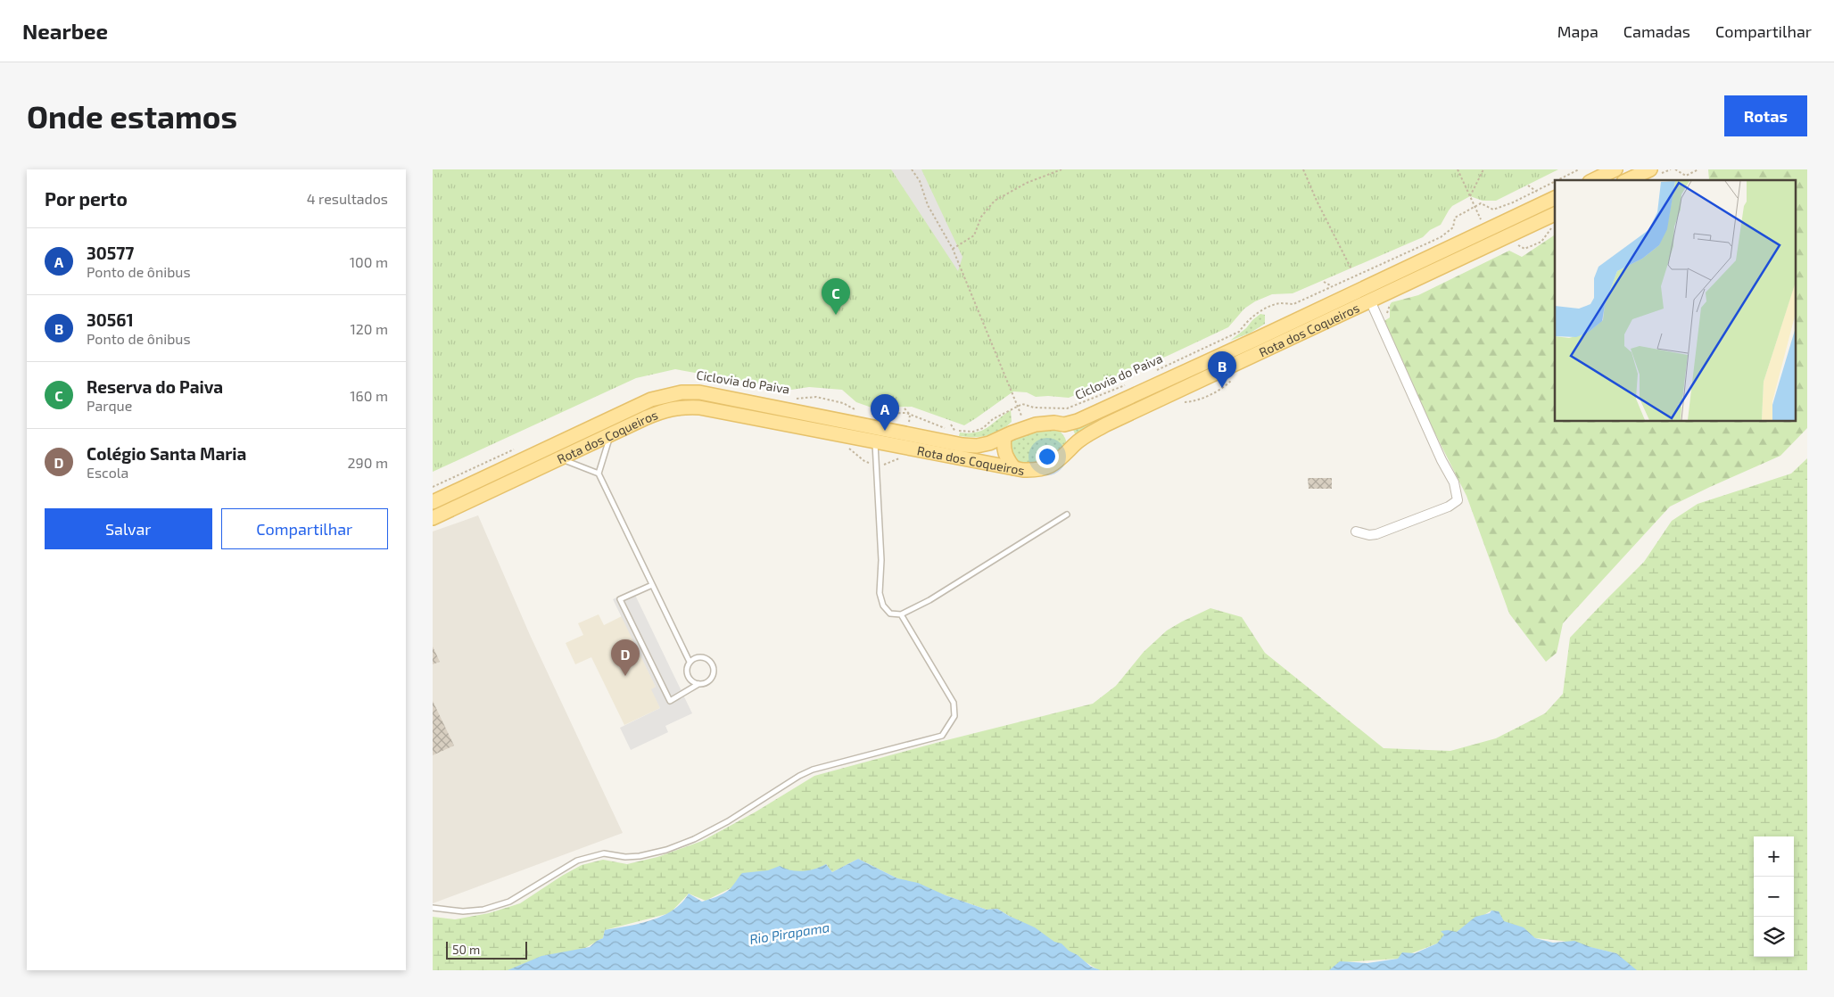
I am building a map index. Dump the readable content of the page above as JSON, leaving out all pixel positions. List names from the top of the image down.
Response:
{
  "streets": {
    "main road": ["Rota dos Coqueiros"],
    "path": ["Ciclovia do Paiva"]
  },
  "water": ["Rio Pirapama"],
  "scale_bar": "50 m",
  "page": {
    "header": "Nearbee",
    "nav": ["Mapa", "Camadas", "Compartilhar"],
    "buttons": [
      "Rotas",
      ["Salvar", "Compartilhar"]
    ],
    "title": "Onde estamos",
    "heading": ["Por perto", "4 resultados"],
    "list": [
      {
        "mark": "A",
        "name": "30577",
        "note": "Ponto de ônibus",
        "value": "100 m"
      },
      {
        "mark": "B",
        "name": "30561",
        "note": "Ponto de ônibus",
        "value": "120 m"
      },
      {
        "mark": "C",
        "name": "Reserva do Paiva",
        "note": "Parque",
        "value": "160 m"
      },
      {
        "mark": "D",
        "name": "Colégio Santa Maria",
        "note": "Escola",
        "value": "290 m"
      }
    ],
    "pins": [
      "C",
      "B",
      "A",
      "D"
    ],
    "map_buttons": ["+", "−"],
    "scale": "50 m"
  }
}
